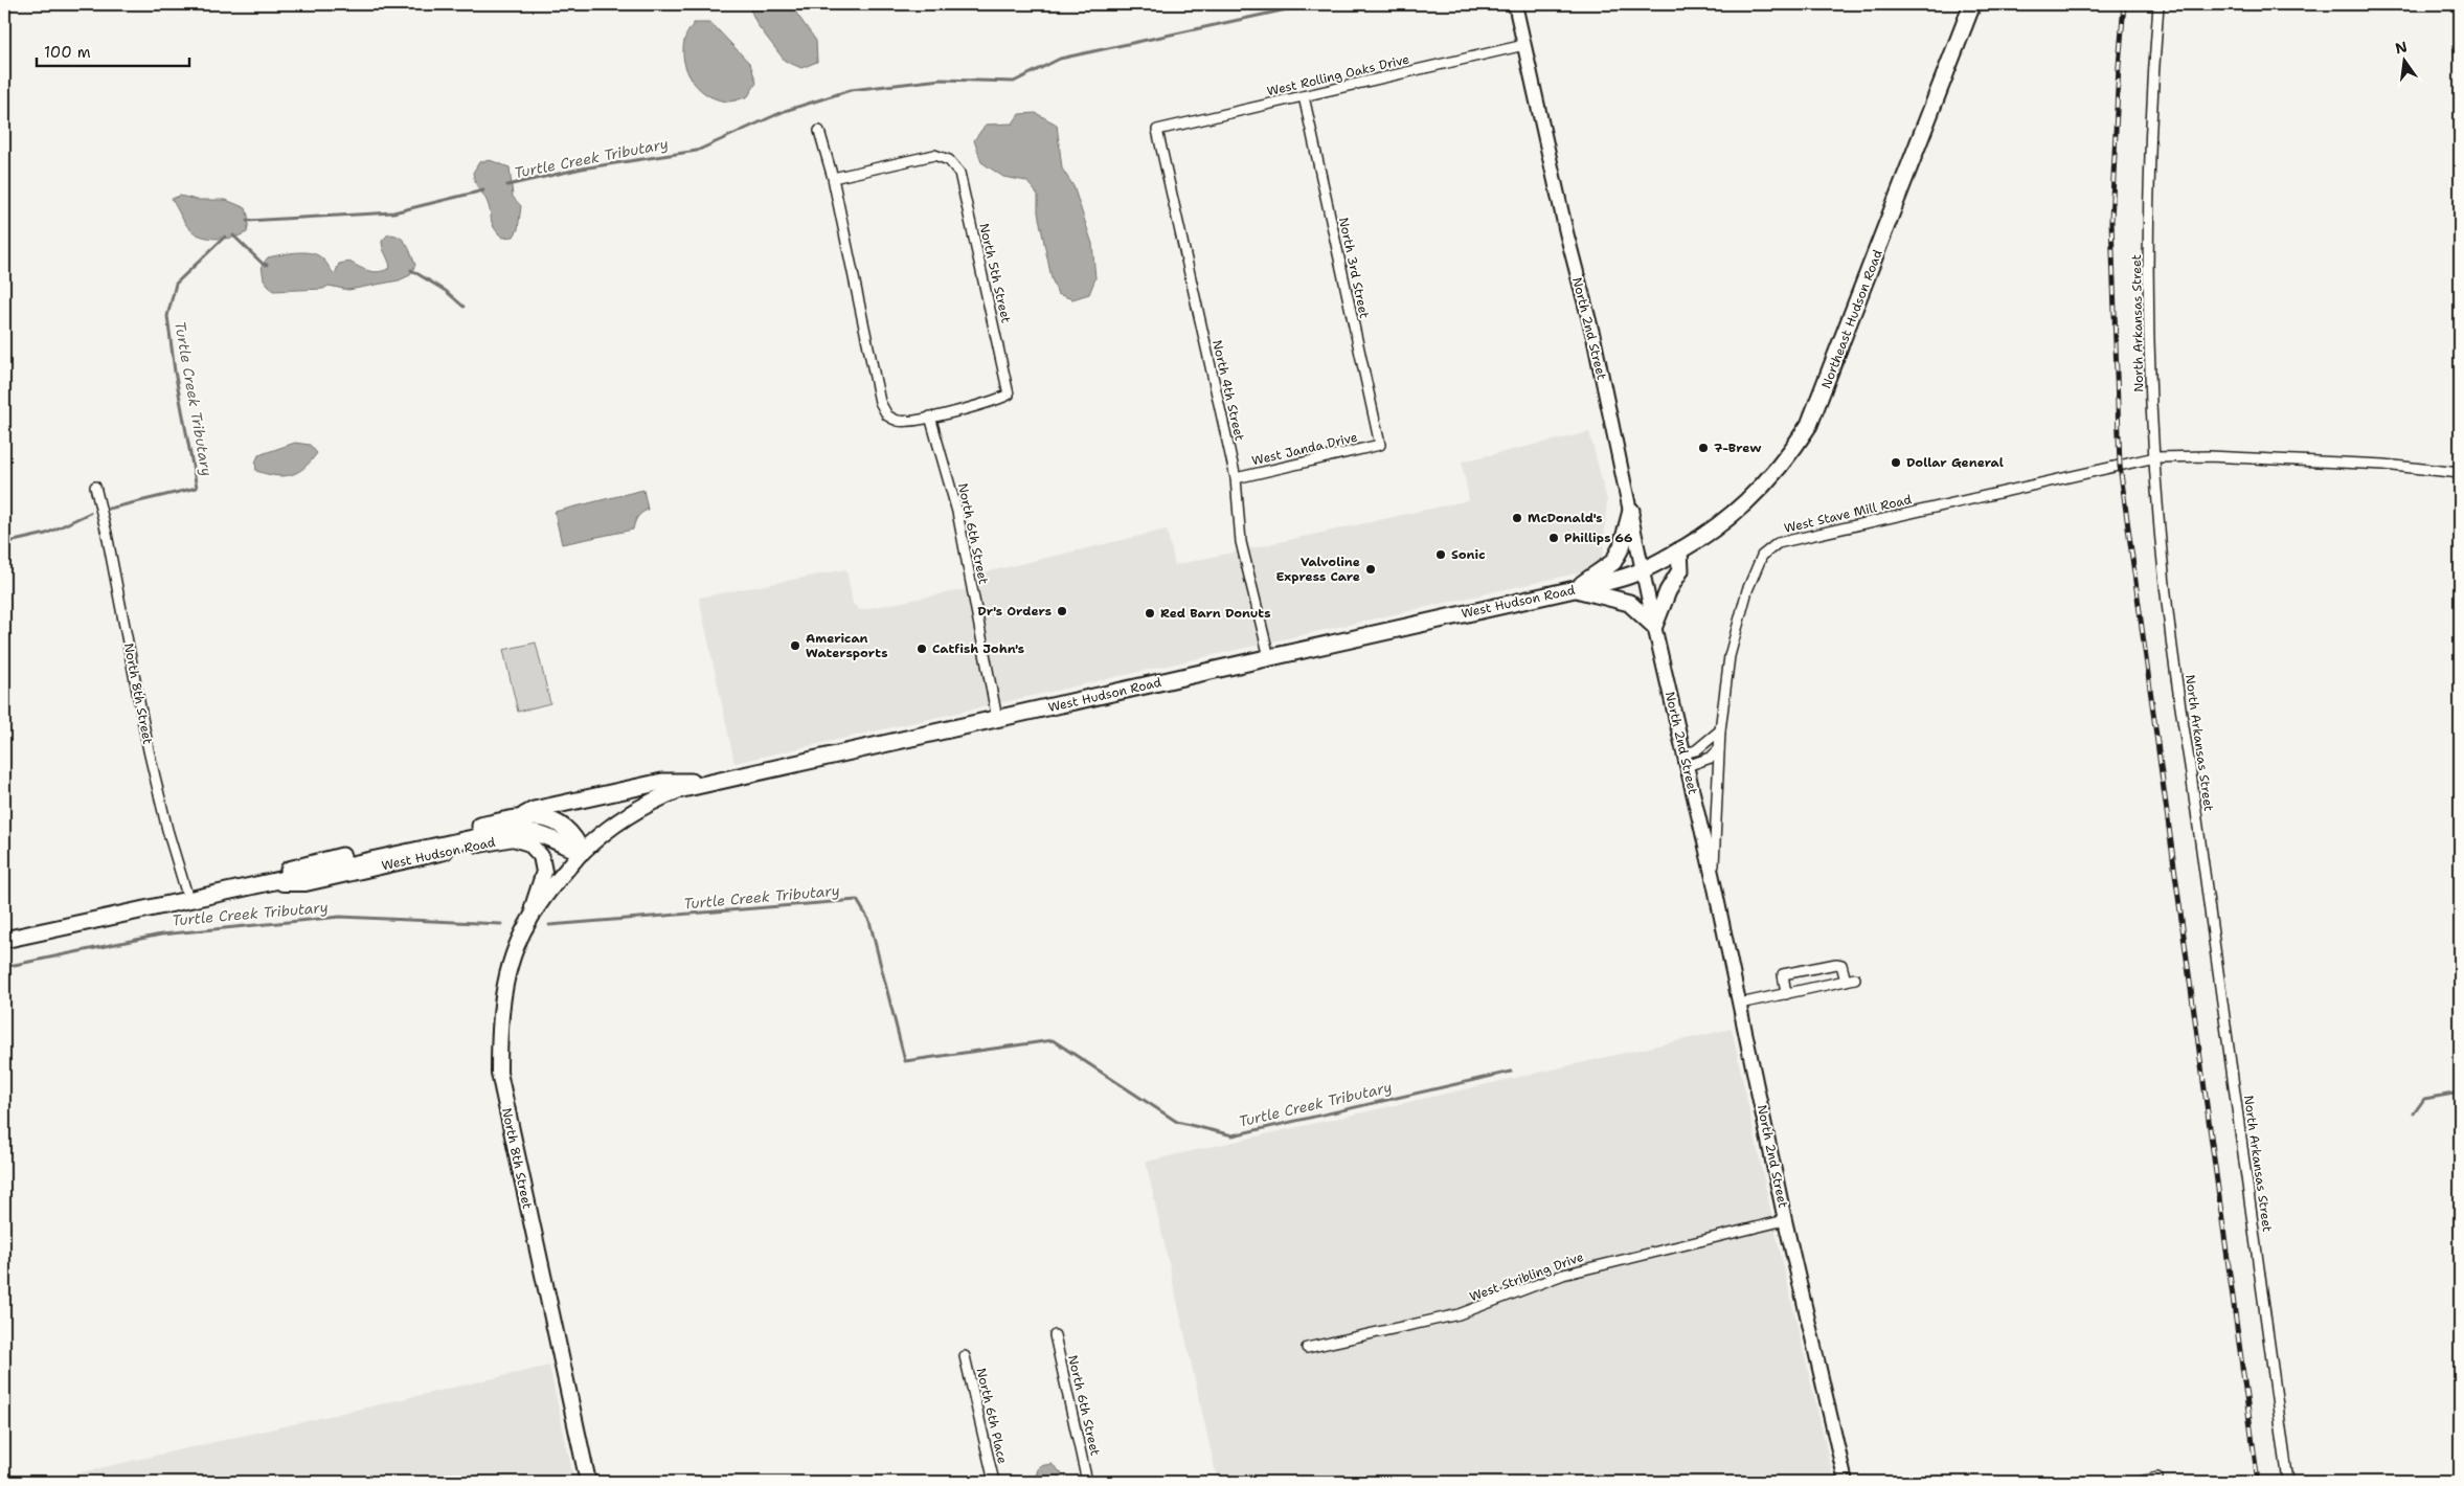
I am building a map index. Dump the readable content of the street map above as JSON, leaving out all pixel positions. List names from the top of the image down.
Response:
{
  "streets": {
    "highway": ["Northeast Hudson Road", "West Hudson Road"],
    "main road": ["North 2nd Street", "North 8th Street"],
    "street": [
      "West Rolling Oaks Drive",
      "North 3rd Street",
      "North 5th Street",
      "North Arkansas Street",
      "North 4th Street",
      "West Janda Drive",
      "West Stave Mill Road",
      "North 6th Street",
      "West Stribling Drive",
      "North 6th Place"
    ]
  },
  "crossings": [
    ["West Rolling Oaks Drive", "North 3rd Street"],
    ["West Rolling Oaks Drive", "North 2nd Street"],
    ["West Rolling Oaks Drive", "North 4th Street"],
    ["North 3rd Street", "West Janda Drive"],
    ["North 5th Street", "North 6th Street"],
    ["Northeast Hudson Road", "North 2nd Street"],
    ["Northeast Hudson Road", "West Hudson Road"],
    ["North Arkansas Street", "West Stave Mill Road"],
    ["North 2nd Street", "West Stave Mill Road"],
    ["North 2nd Street", "West Hudson Road"],
    ["North 2nd Street", "West Stribling Drive"],
    ["North 4th Street", "West Janda Drive"],
    ["North 4th Street", "West Hudson Road"],
    ["North 6th Street", "West Hudson Road"],
    ["West Hudson Road", "North 8th Street"]
  ],
  "water": ["Turtle Creek Tributary"],
  "places": [
    "7-Brew",
    "Dollar General",
    "McDonald's",
    "Phillips 66",
    "Sonic",
    "Valvoline Express Care",
    "Dr's Orders",
    "Red Barn Donuts",
    "American Watersports",
    "Catfish John's"
  ],
  "scale_bar": "100 m",
  "north": "top"
}
